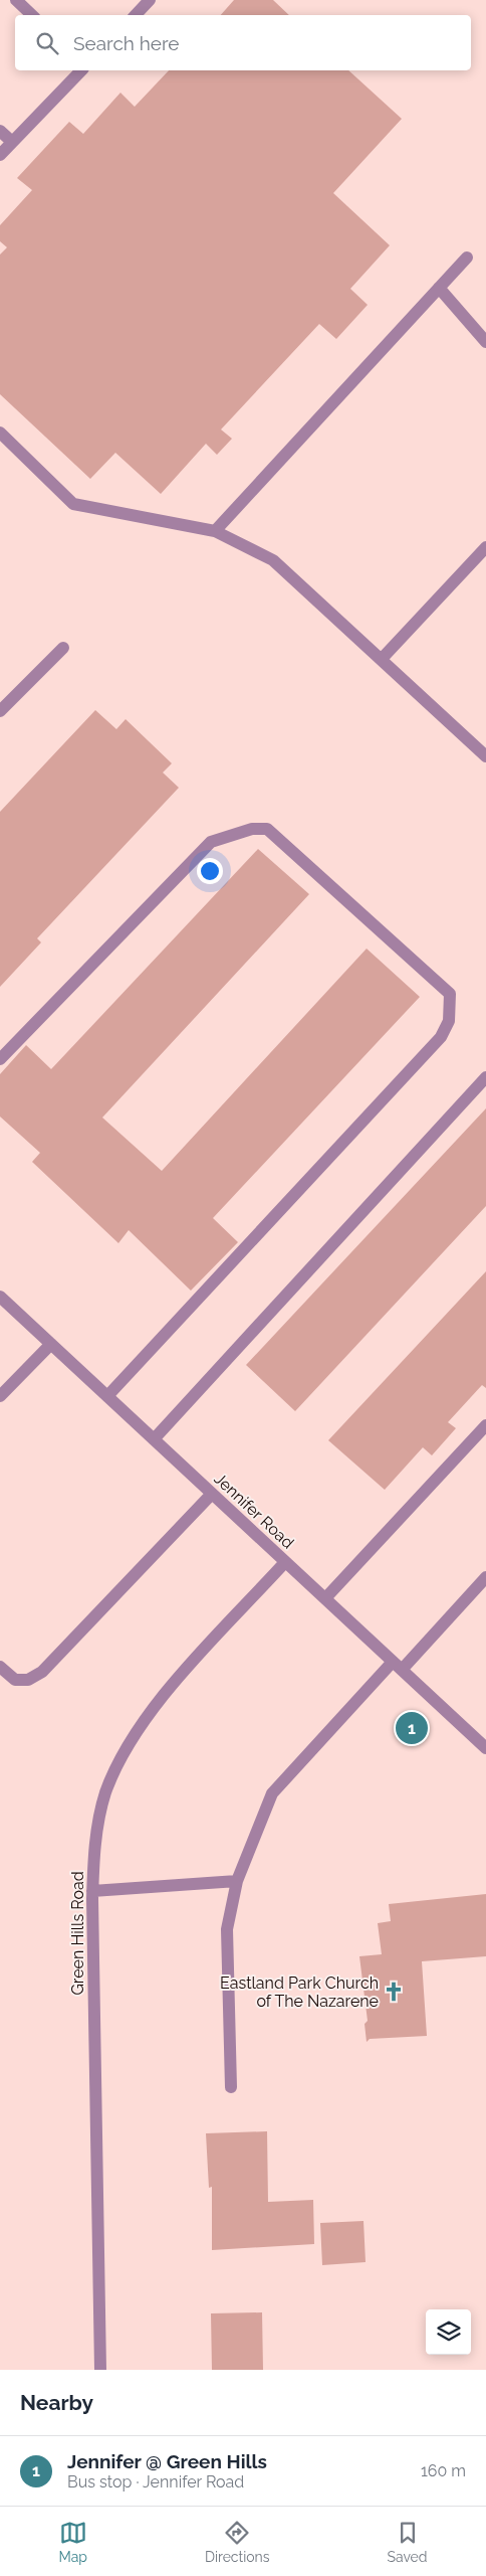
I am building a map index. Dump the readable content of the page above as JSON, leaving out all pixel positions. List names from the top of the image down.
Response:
{
  "streets": {
    "street": ["Jennifer Road", "Green Hills Road"]
  },
  "crossings": [
    ["Jennifer Road", "Green Hills Road"]
  ],
  "places": {
    "church": ["Eastland Park Church of The Nazarene"]
  },
  "page": {
    "search": "Search here",
    "pins": "1",
    "heading": "Nearby",
    "list": [
      {
        "mark": "1",
        "name": "Jennifer @ Green Hills",
        "note": "Bus stop · Jennifer Road",
        "value": "160 m"
      }
    ],
    "nav": ["Map", "Directions", "Saved"]
  }
}
